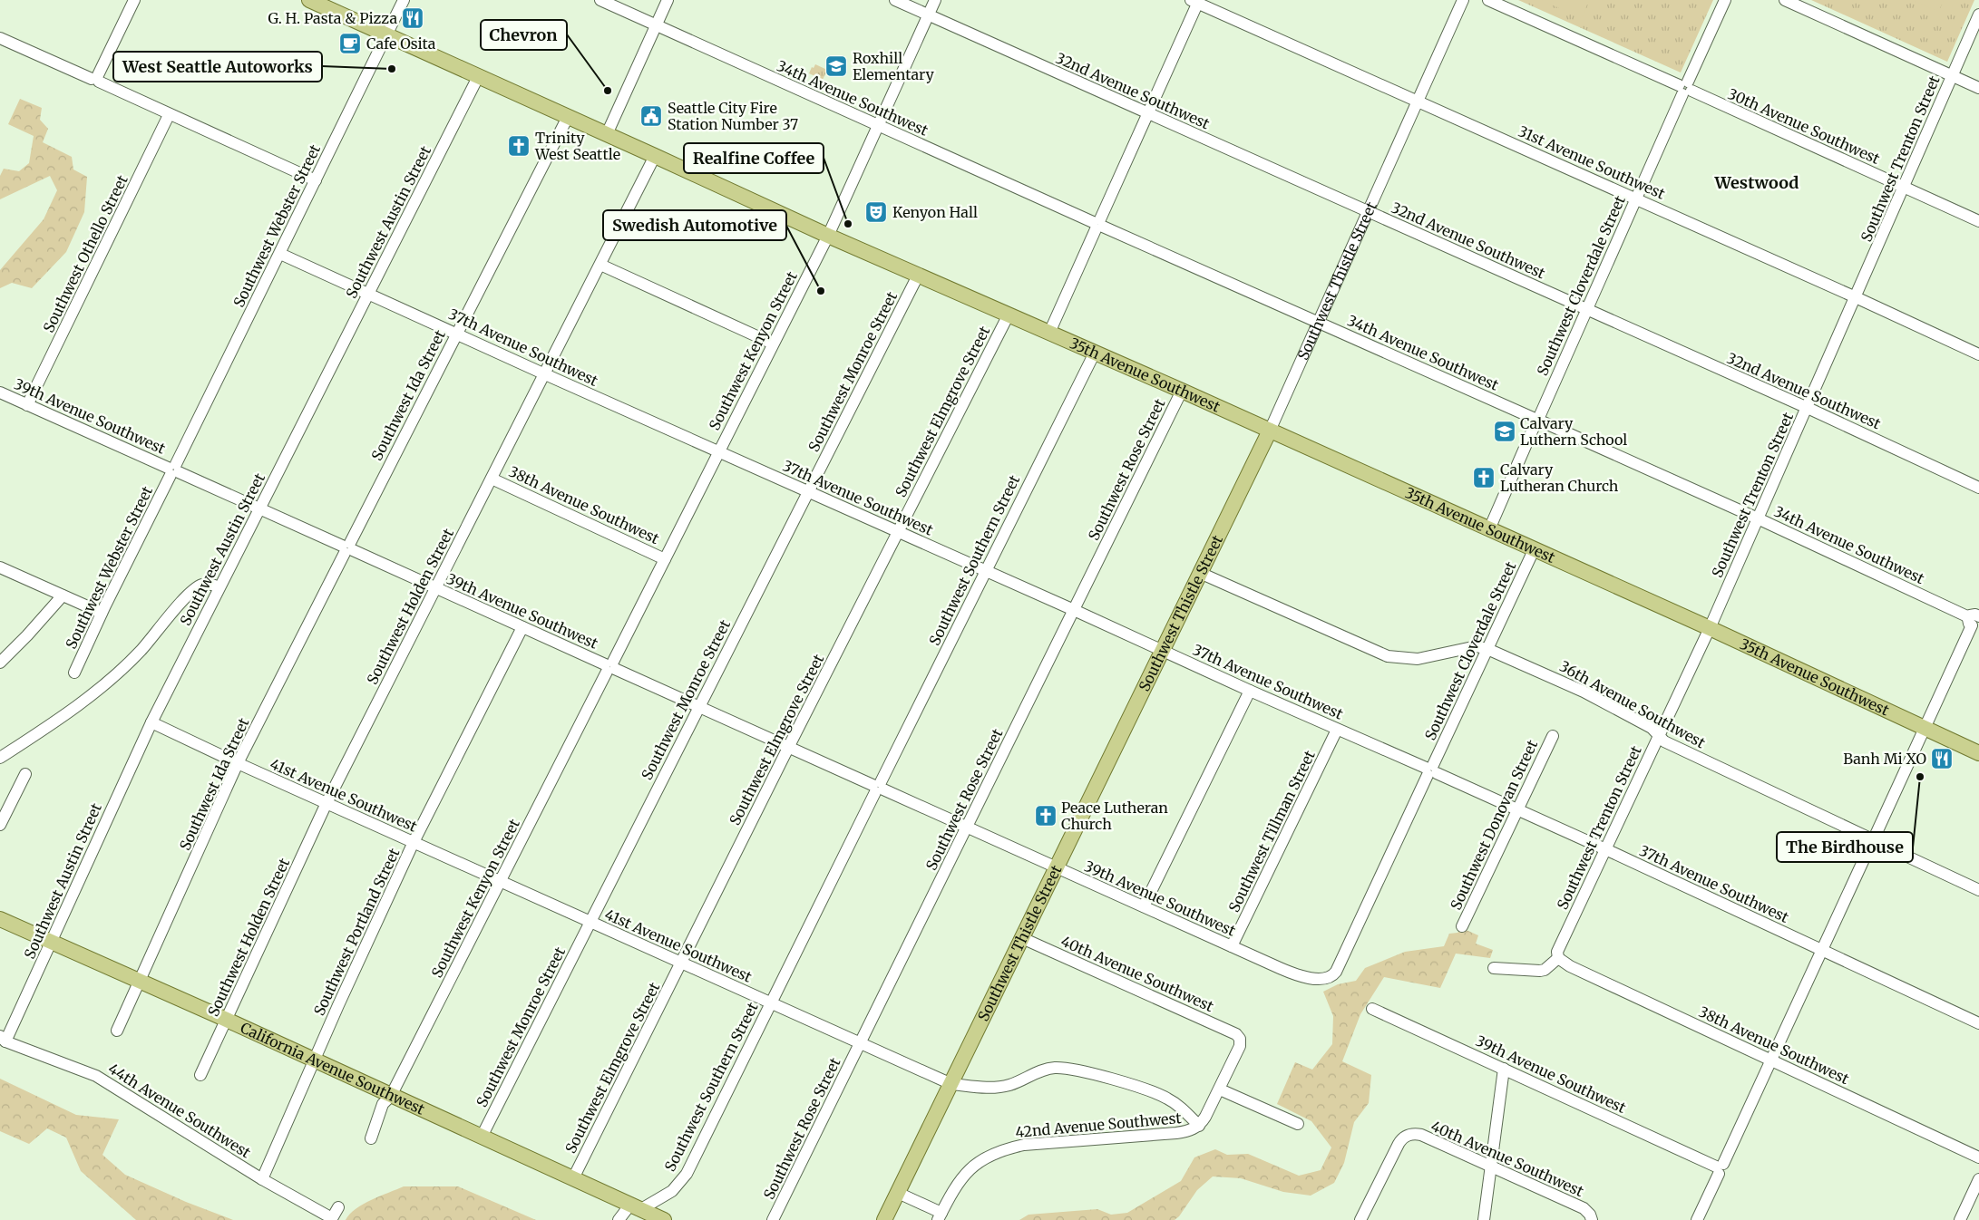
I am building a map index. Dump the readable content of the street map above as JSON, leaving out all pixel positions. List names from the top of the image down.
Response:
{
  "streets": {
    "main road": ["Southwest Thistle Street", "35th Avenue Southwest", "California Avenue Southwest"],
    "street": [
      "32nd Avenue Southwest",
      "34th Avenue Southwest",
      "30th Avenue Southwest",
      "Southwest Trenton Street",
      "31st Avenue Southwest",
      "Southwest Austin Street",
      "Southwest Webster Street",
      "Southwest Othello Street",
      "Southwest Cloverdale Street",
      "37th Avenue Southwest",
      "Southwest Kenyon Street",
      "Southwest Monroe Street",
      "Southwest Ida Street",
      "Southwest Elmgrove Street",
      "39th Avenue Southwest",
      "Southwest Rose Street",
      "38th Avenue Southwest",
      "Southwest Southern Street",
      "Southwest Holden Street",
      "36th Avenue Southwest",
      "41st Avenue Southwest",
      "Southwest Donovan Street",
      "Southwest Tillman Street",
      "Southwest Portland Street",
      "40th Avenue Southwest",
      "44th Avenue Southwest",
      "42nd Avenue Southwest"
    ]
  },
  "crossings": [
    ["32nd Avenue Southwest", "Southwest Trenton Street"],
    ["32nd Avenue Southwest", "Southwest Thistle Street"],
    ["32nd Avenue Southwest", "Southwest Cloverdale Street"],
    ["32nd Avenue Southwest", "Southwest Kenyon Street"],
    ["34th Avenue Southwest", "Southwest Trenton Street"],
    ["34th Avenue Southwest", "Southwest Thistle Street"],
    ["34th Avenue Southwest", "Southwest Cloverdale Street"],
    ["34th Avenue Southwest", "Southwest Kenyon Street"],
    ["30th Avenue Southwest", "Southwest Trenton Street"],
    ["30th Avenue Southwest", "Southwest Cloverdale Street"],
    ["Southwest Trenton Street", "31st Avenue Southwest"],
    ["Southwest Trenton Street", "37th Avenue Southwest"],
    ["Southwest Trenton Street", "35th Avenue Southwest"],
    ["Southwest Trenton Street", "38th Avenue Southwest"],
    ["Southwest Trenton Street", "36th Avenue Southwest"],
    ["31st Avenue Southwest", "Southwest Thistle Street"],
    ["31st Avenue Southwest", "Southwest Cloverdale Street"],
    ["Southwest Austin Street", "37th Avenue Southwest"],
    ["Southwest Austin Street", "35th Avenue Southwest"],
    ["Southwest Austin Street", "39th Avenue Southwest"],
    ["Southwest Austin Street", "41st Avenue Southwest"],
    ["Southwest Austin Street", "California Avenue Southwest"],
    ["Southwest Austin Street", "44th Avenue Southwest"],
    ["Southwest Webster Street", "37th Avenue Southwest"],
    ["Southwest Webster Street", "35th Avenue Southwest"],
    ["Southwest Webster Street", "39th Avenue Southwest"],
    ["Southwest Othello Street", "39th Avenue Southwest"],
    ["Southwest Thistle Street", "37th Avenue Southwest"],
    ["Southwest Thistle Street", "35th Avenue Southwest"],
    ["Southwest Thistle Street", "39th Avenue Southwest"],
    ["Southwest Thistle Street", "36th Avenue Southwest"],
    ["Southwest Thistle Street", "41st Avenue Southwest"],
    ["Southwest Thistle Street", "40th Avenue Southwest"],
    ["Southwest Thistle Street", "42nd Avenue Southwest"],
    ["Southwest Cloverdale Street", "37th Avenue Southwest"],
    ["Southwest Cloverdale Street", "35th Avenue Southwest"],
    ["Southwest Cloverdale Street", "39th Avenue Southwest"],
    ["Southwest Cloverdale Street", "36th Avenue Southwest"],
    ["37th Avenue Southwest", "Southwest Kenyon Street"],
    ["37th Avenue Southwest", "Southwest Monroe Street"],
    ["37th Avenue Southwest", "Southwest Ida Street"],
    ["37th Avenue Southwest", "Southwest Elmgrove Street"],
    ["37th Avenue Southwest", "Southwest Rose Street"],
    ["37th Avenue Southwest", "Southwest Southern Street"],
    ["37th Avenue Southwest", "Southwest Holden Street"],
    ["37th Avenue Southwest", "Southwest Donovan Street"],
    ["37th Avenue Southwest", "Southwest Tillman Street"],
    ["Southwest Kenyon Street", "35th Avenue Southwest"],
    ["Southwest Kenyon Street", "39th Avenue Southwest"],
    ["Southwest Kenyon Street", "38th Avenue Southwest"],
    ["Southwest Kenyon Street", "41st Avenue Southwest"],
    ["Southwest Kenyon Street", "California Avenue Southwest"],
    ["Southwest Monroe Street", "35th Avenue Southwest"],
    ["Southwest Monroe Street", "39th Avenue Southwest"],
    ["Southwest Monroe Street", "41st Avenue Southwest"],
    ["Southwest Monroe Street", "California Avenue Southwest"],
    ["35th Avenue Southwest", "Southwest Ida Street"],
    ["35th Avenue Southwest", "Southwest Elmgrove Street"],
    ["35th Avenue Southwest", "Southwest Rose Street"],
    ["35th Avenue Southwest", "Southwest Southern Street"],
    ["35th Avenue Southwest", "Southwest Holden Street"],
    ["Southwest Ida Street", "39th Avenue Southwest"],
    ["Southwest Ida Street", "41st Avenue Southwest"],
    ["Southwest Ida Street", "California Avenue Southwest"],
    ["Southwest Elmgrove Street", "39th Avenue Southwest"],
    ["Southwest Elmgrove Street", "41st Avenue Southwest"],
    ["Southwest Elmgrove Street", "California Avenue Southwest"],
    ["39th Avenue Southwest", "Southwest Rose Street"],
    ["39th Avenue Southwest", "Southwest Southern Street"],
    ["39th Avenue Southwest", "Southwest Holden Street"],
    ["39th Avenue Southwest", "Southwest Tillman Street"],
    ["39th Avenue Southwest", "Southwest Portland Street"],
    ["Southwest Rose Street", "41st Avenue Southwest"],
    ["38th Avenue Southwest", "Southwest Holden Street"],
    ["Southwest Southern Street", "41st Avenue Southwest"],
    ["Southwest Southern Street", "California Avenue Southwest"],
    ["Southwest Holden Street", "41st Avenue Southwest"],
    ["Southwest Holden Street", "California Avenue Southwest"],
    ["41st Avenue Southwest", "Southwest Portland Street"],
    ["41st Avenue Southwest", "42nd Avenue Southwest"],
    ["Southwest Portland Street", "California Avenue Southwest"],
    ["Southwest Portland Street", "44th Avenue Southwest"]
  ],
  "districts": ["Westwood"],
  "places": {
    "restaurant": ["G. H. Pasta & Pizza", "Banh Mi XO"],
    "cafe": ["Cafe Osita"],
    "school or university": ["Roxhill Elementary", "Calvary Luthern School"],
    "other": [
      "West Seattle Autoworks",
      "Chevron",
      "Realfine Coffee",
      "Swedish Automotive",
      "The Birdhouse"
    ],
    "public building": ["Seattle City Fire Station Number 37"],
    "church": ["Trinity West Seattle", "Calvary Lutheran Church", "Peace Lutheran Church"],
    "theatre": ["Kenyon Hall"]
  }
}
